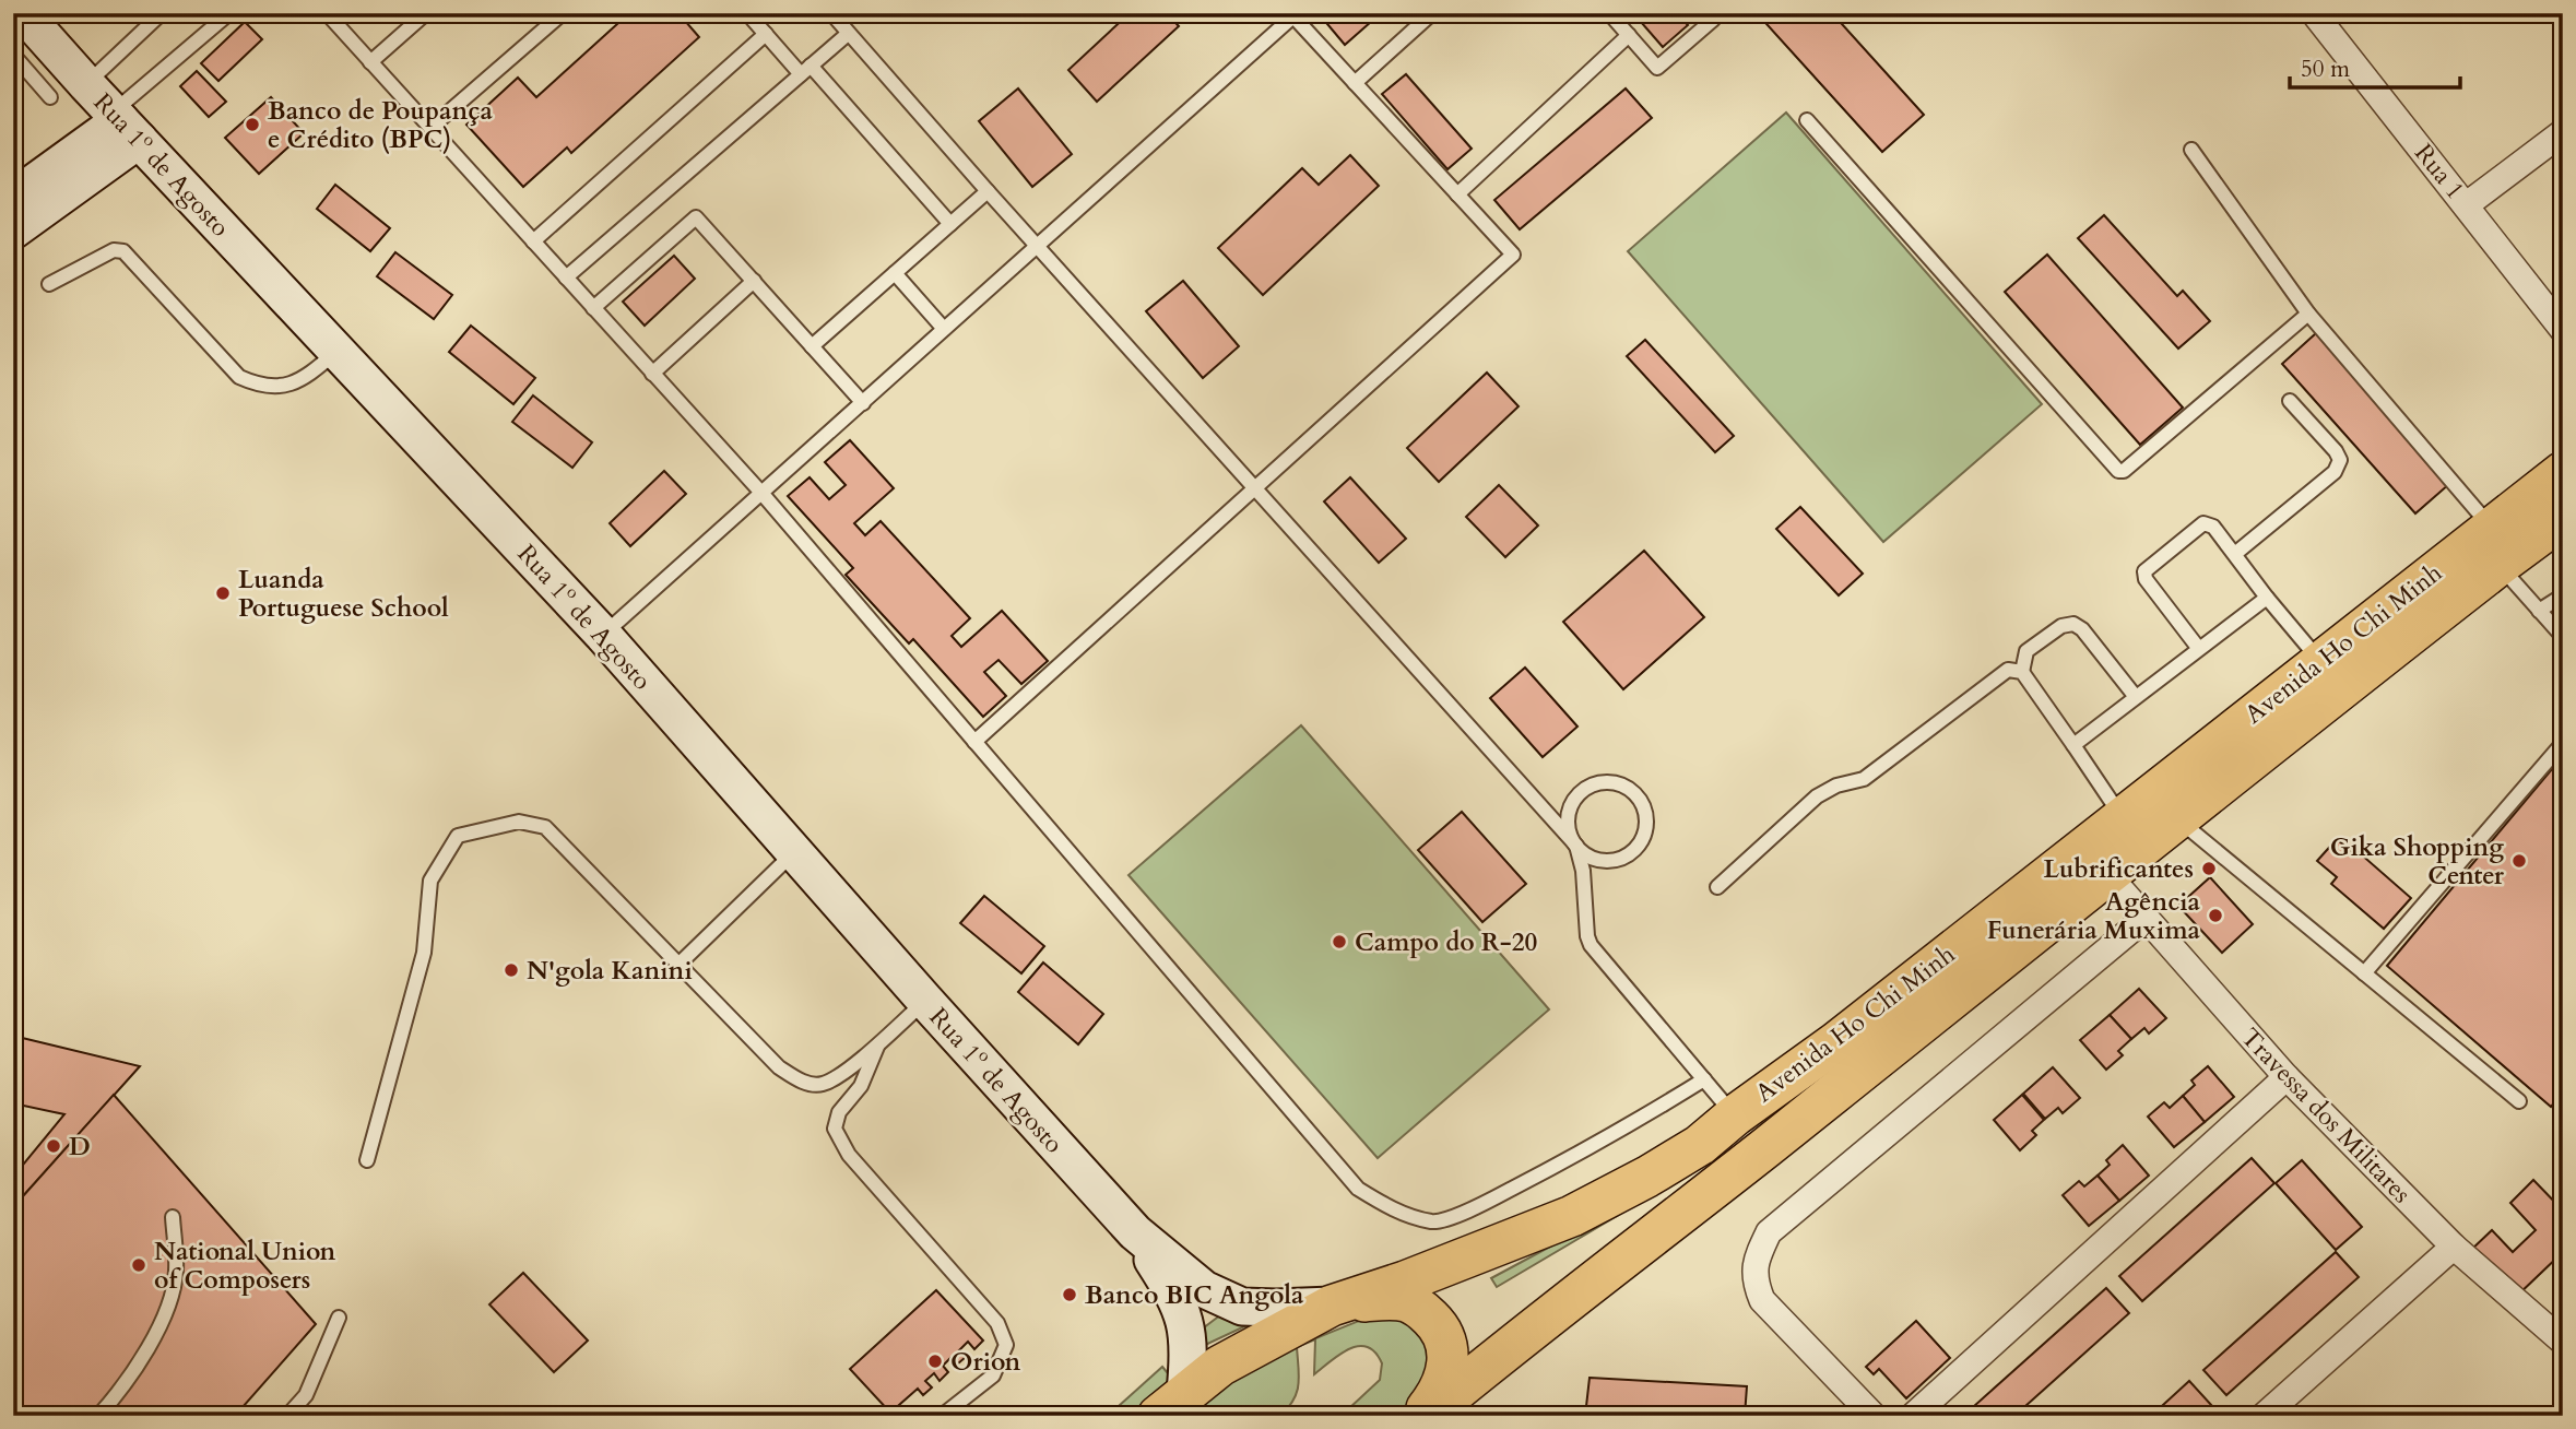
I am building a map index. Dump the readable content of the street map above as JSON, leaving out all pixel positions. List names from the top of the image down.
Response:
{
  "streets": {
    "main road": ["Rua 1º de Agosto", "Avenida Ho Chi Minh"],
    "street": ["Rua 1", "Travessa dos Militares"]
  },
  "crossings": [
    ["Avenida Ho Chi Minh", "Travessa dos Militares"]
  ],
  "places": [
    "Banco de Poupança e Crédito (BPC)",
    "Luanda Portuguese School",
    "Gika Shopping Center",
    "Lubrificantes",
    "Agência Funerária Muxima",
    "Campo do R-20",
    "N'gola Kanini",
    "D",
    "National Union of Composers",
    "Banco BIC Angola",
    "Orion"
  ],
  "scale_bar": "50 m"
}
